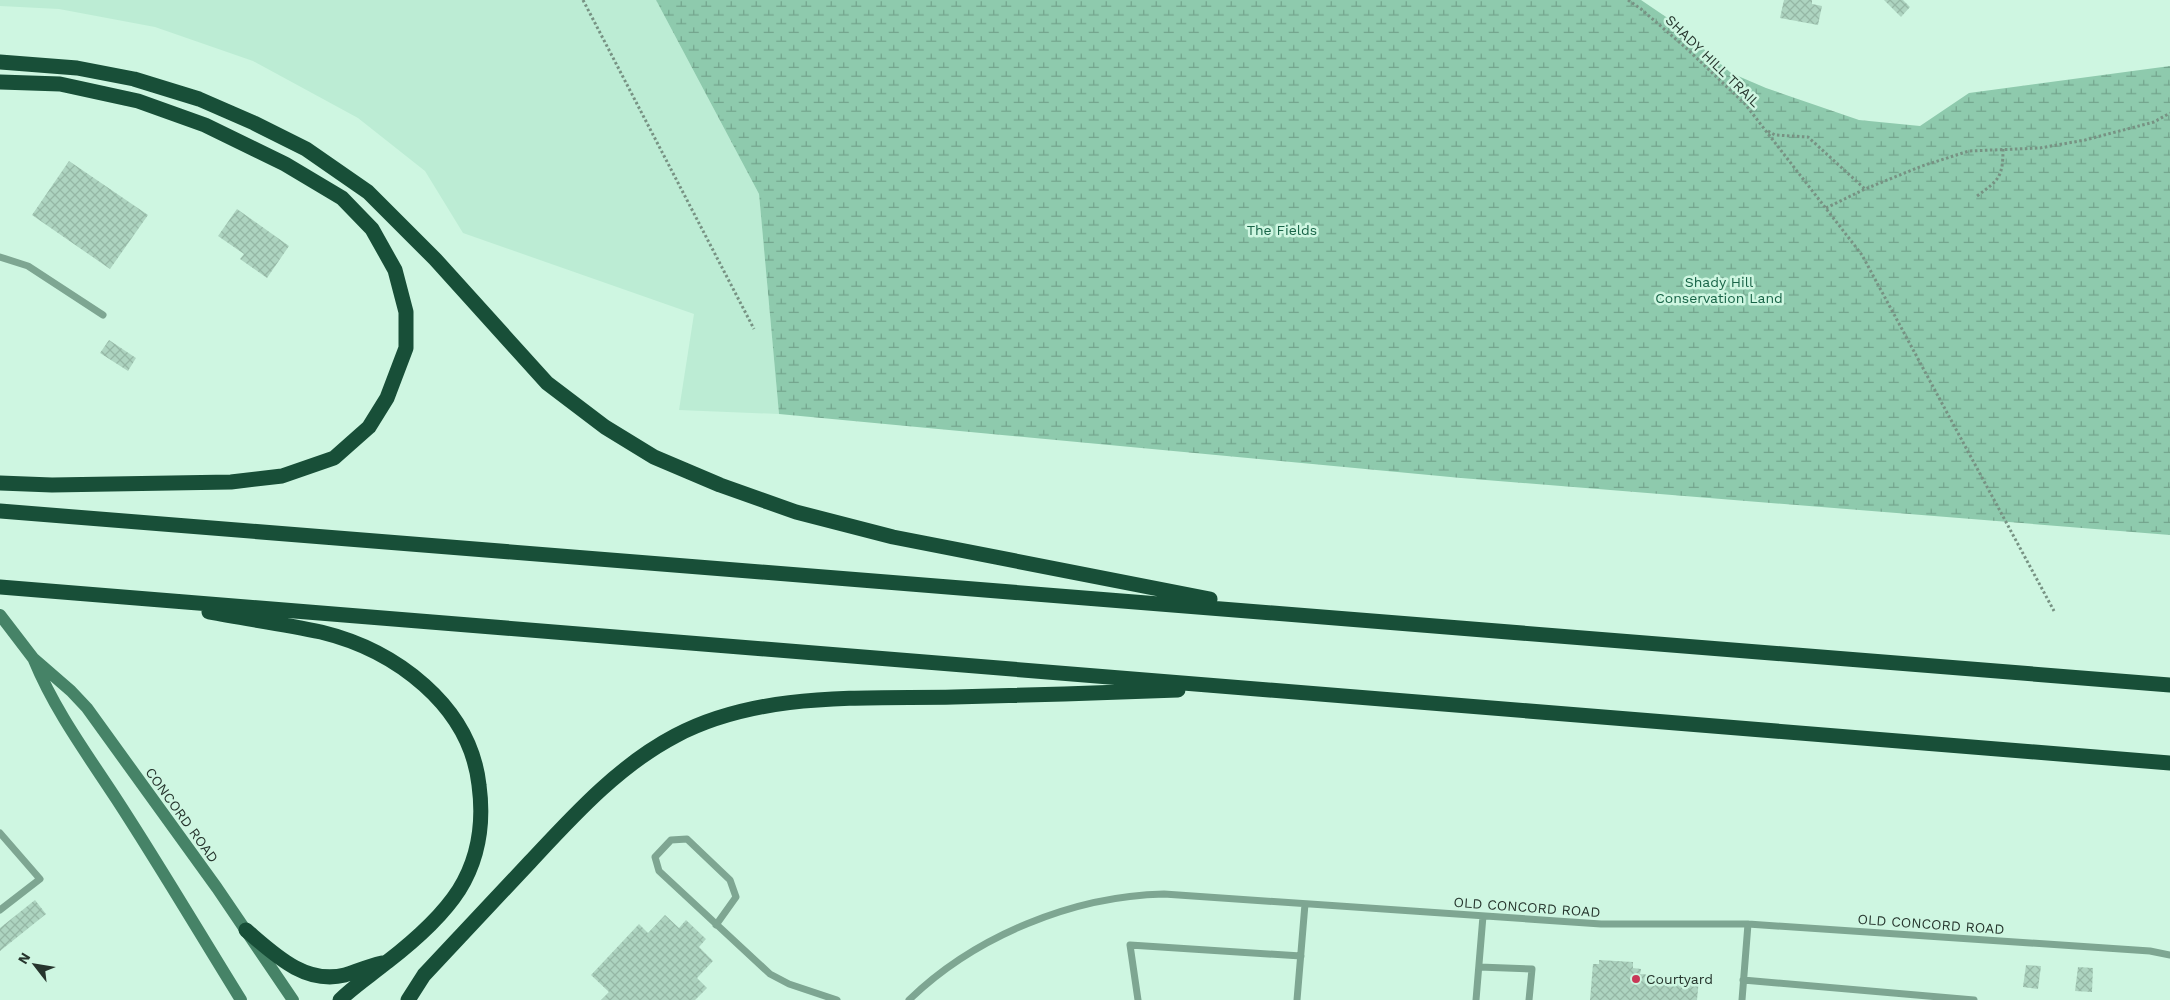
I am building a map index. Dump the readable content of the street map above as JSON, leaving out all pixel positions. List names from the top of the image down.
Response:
{
  "streets": {
    "main road": ["CONCORD ROAD"],
    "lane": ["OLD CONCORD ROAD"],
    "path": ["SHADY HILL TRAIL"]
  },
  "parks": ["The Fields", "Shady Hill Conservation Land"],
  "places": ["Courtyard"],
  "north": "top left"
}
